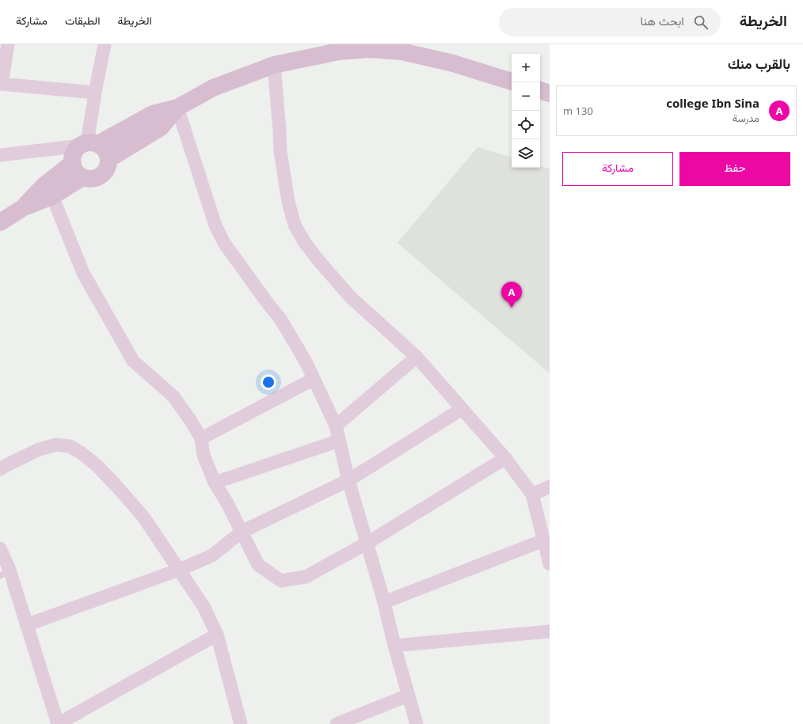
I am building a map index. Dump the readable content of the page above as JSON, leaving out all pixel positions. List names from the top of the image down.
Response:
{
  "page": {
    "header": "الخريطة",
    "search": "ابحث هنا",
    "nav": ["الخريطة", "الطبقات", "مشاركة"],
    "heading": "بالقرب منك",
    "map_buttons": ["+", "−"],
    "list": [
      {
        "mark": "A",
        "name": "college Ibn Sina",
        "note": "مدرسة",
        "value": "130 m"
      }
    ],
    "buttons": ["حفظ", "مشاركة"],
    "pins": "A"
  }
}
